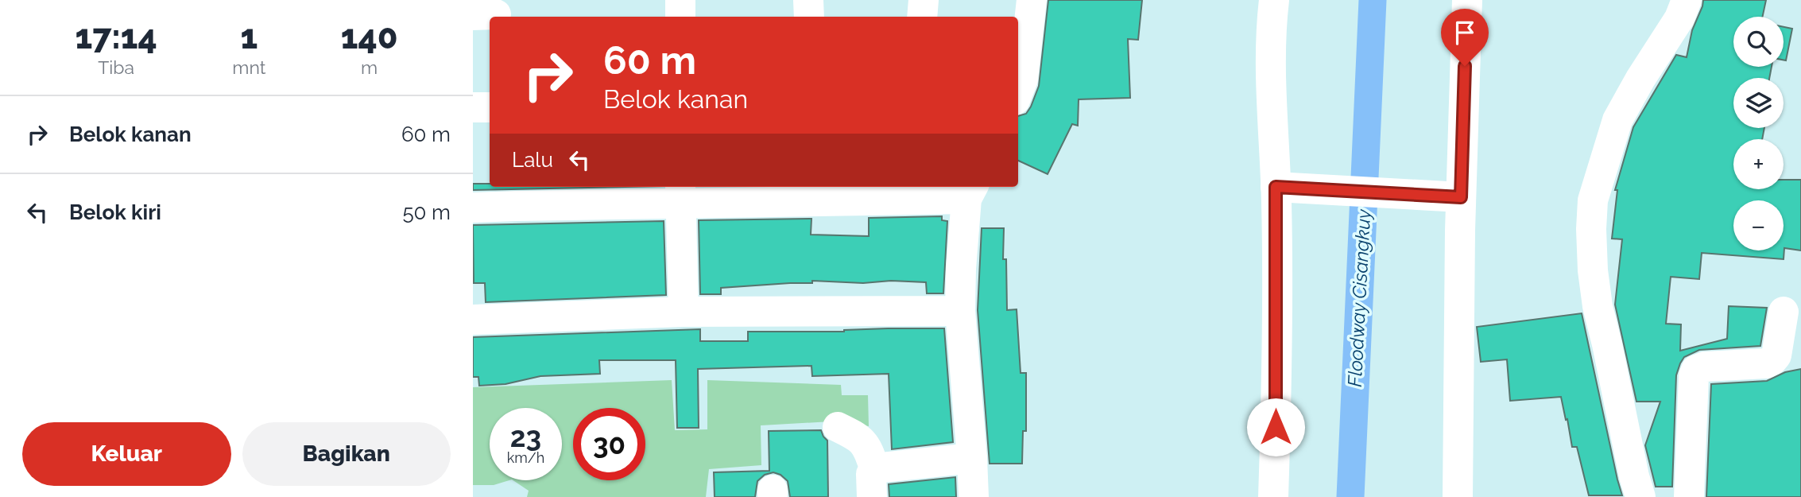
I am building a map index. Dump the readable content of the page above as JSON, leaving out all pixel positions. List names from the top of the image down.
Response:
{
  "water": ["Floodway Cisangkuy"],
  "page": {
    "eta": [
      "17:14",
      "Tiba",
      "1",
      "mnt",
      "140",
      "m"
    ],
    "map_buttons": ["+", "−"],
    "turn": ["60 m", "Belok kanan"],
    "list": [
      {
        "name": "Belok kanan",
        "value": "60 m"
      },
      {
        "name": "Belok kiri",
        "value": "50 m"
      }
    ],
    "then": "Lalu",
    "speed": "23 km/h",
    "limit": "30",
    "buttons": ["Keluar", "Bagikan"]
  }
}
